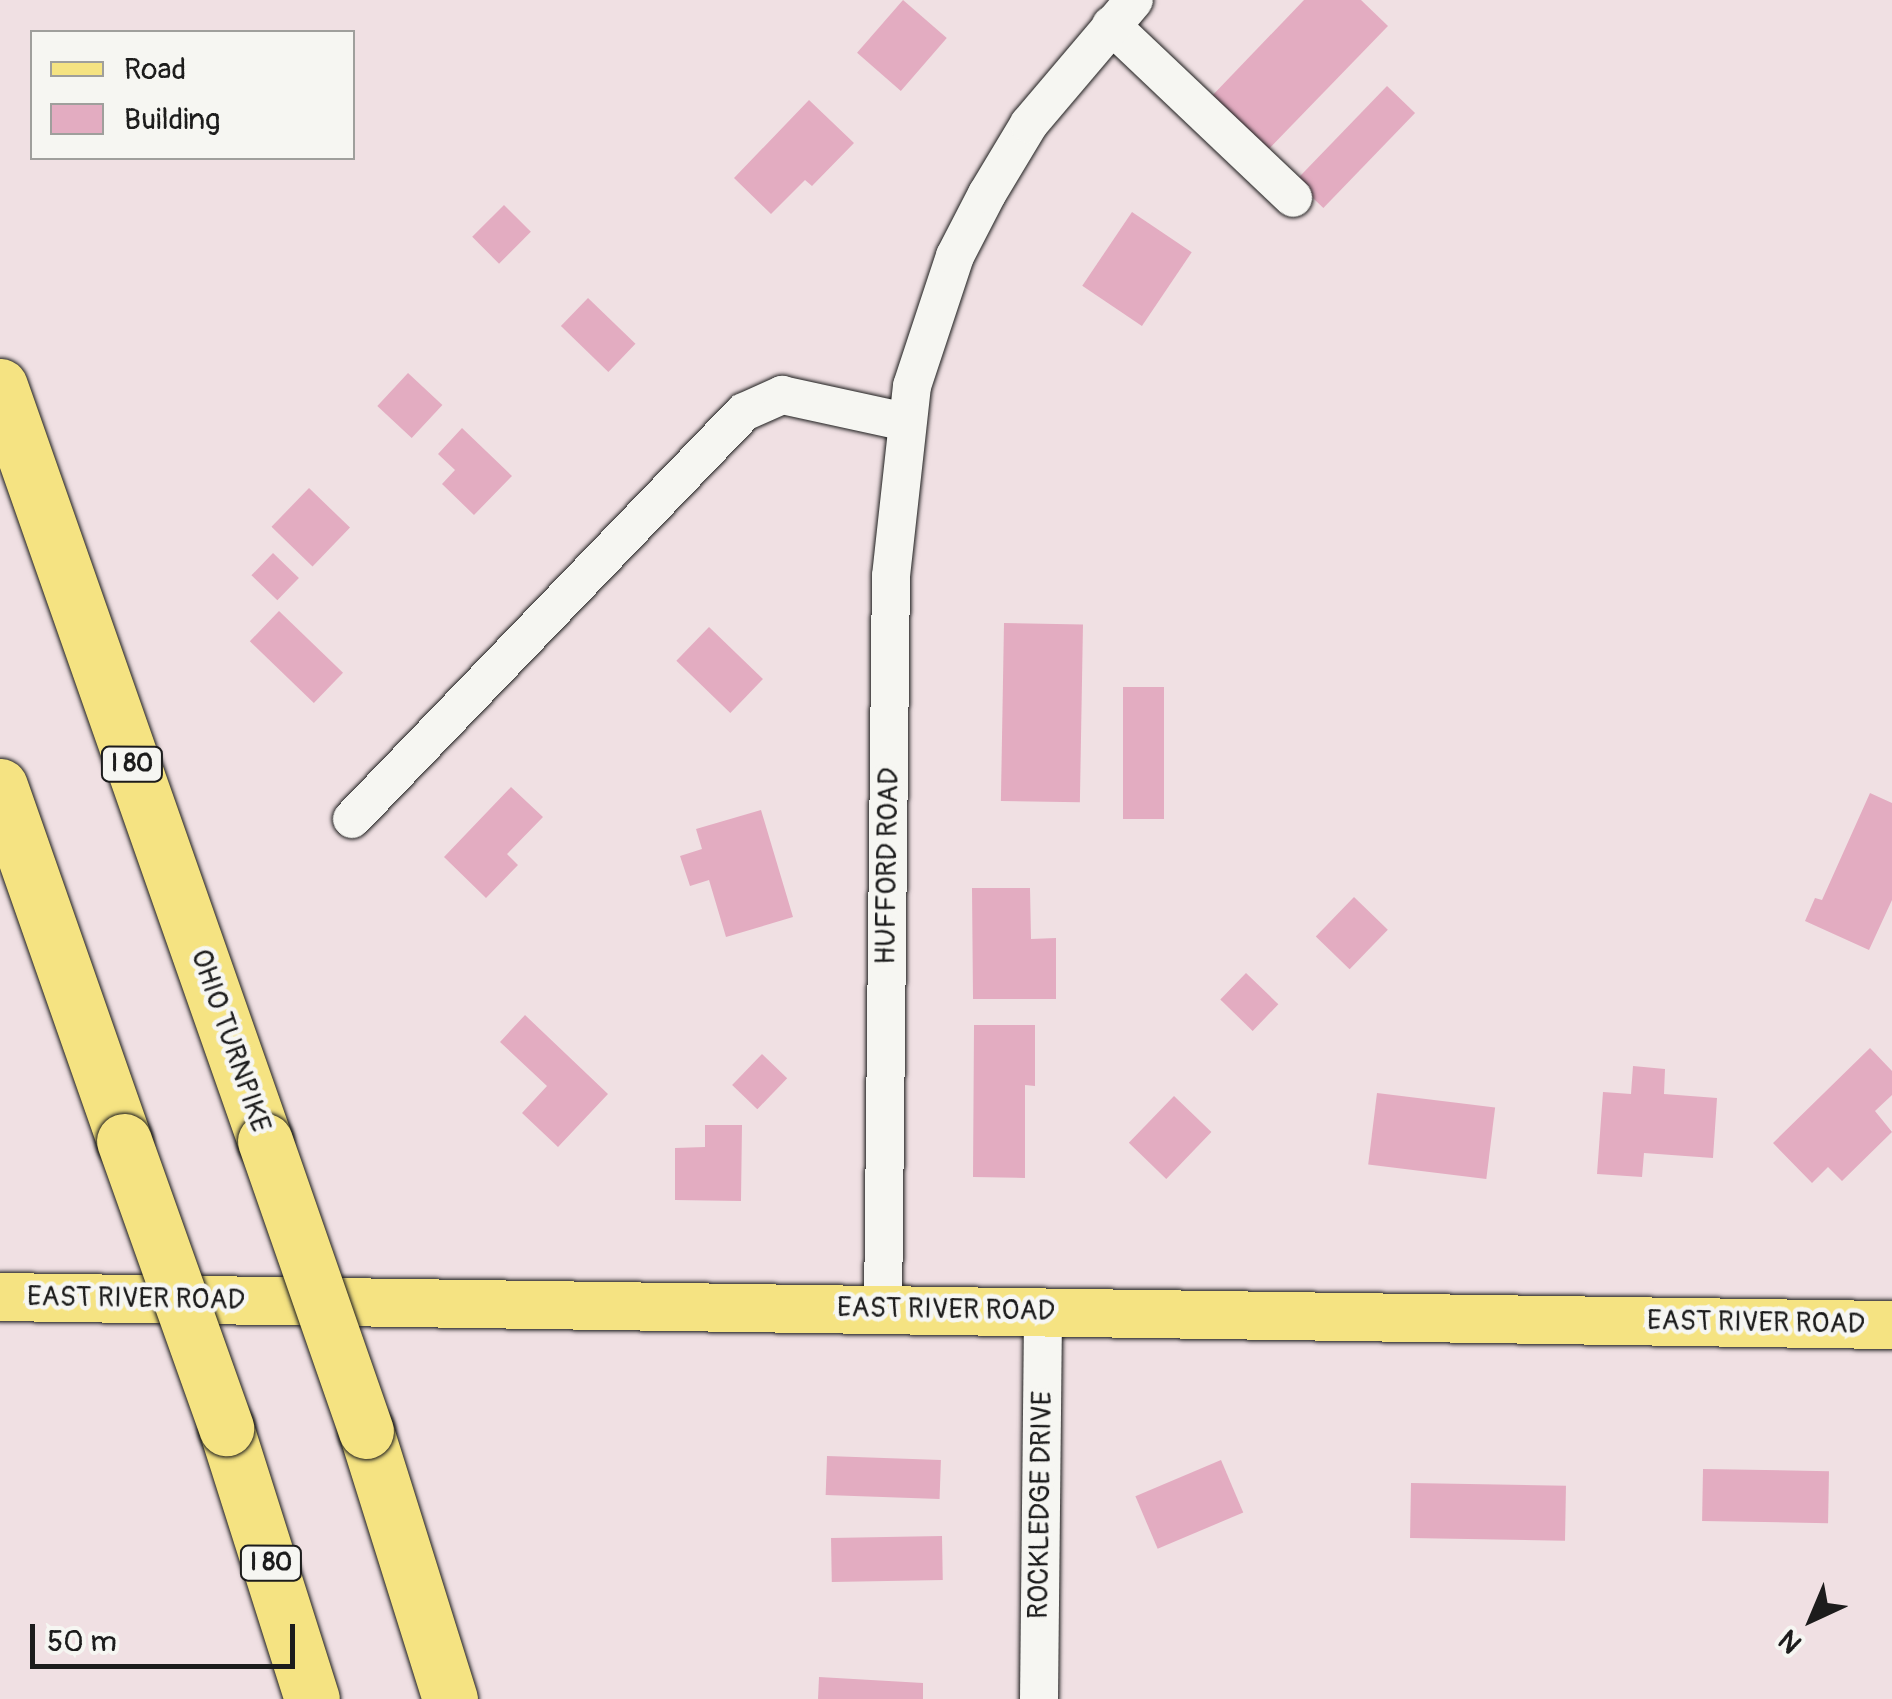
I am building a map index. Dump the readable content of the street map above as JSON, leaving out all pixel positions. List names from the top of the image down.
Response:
{
  "streets": {
    "highway": ["I 80", "OHIO TURNPIKE"],
    "main road": ["EAST RIVER ROAD"],
    "street": ["HUFFORD ROAD", "ROCKLEDGE DRIVE"]
  },
  "crossings": [
    ["HUFFORD ROAD", "EAST RIVER ROAD"],
    ["EAST RIVER ROAD", "ROCKLEDGE DRIVE"]
  ],
  "legend": ["Road", "Building"],
  "scale_bar": "50 m",
  "north": "bottom left"
}
